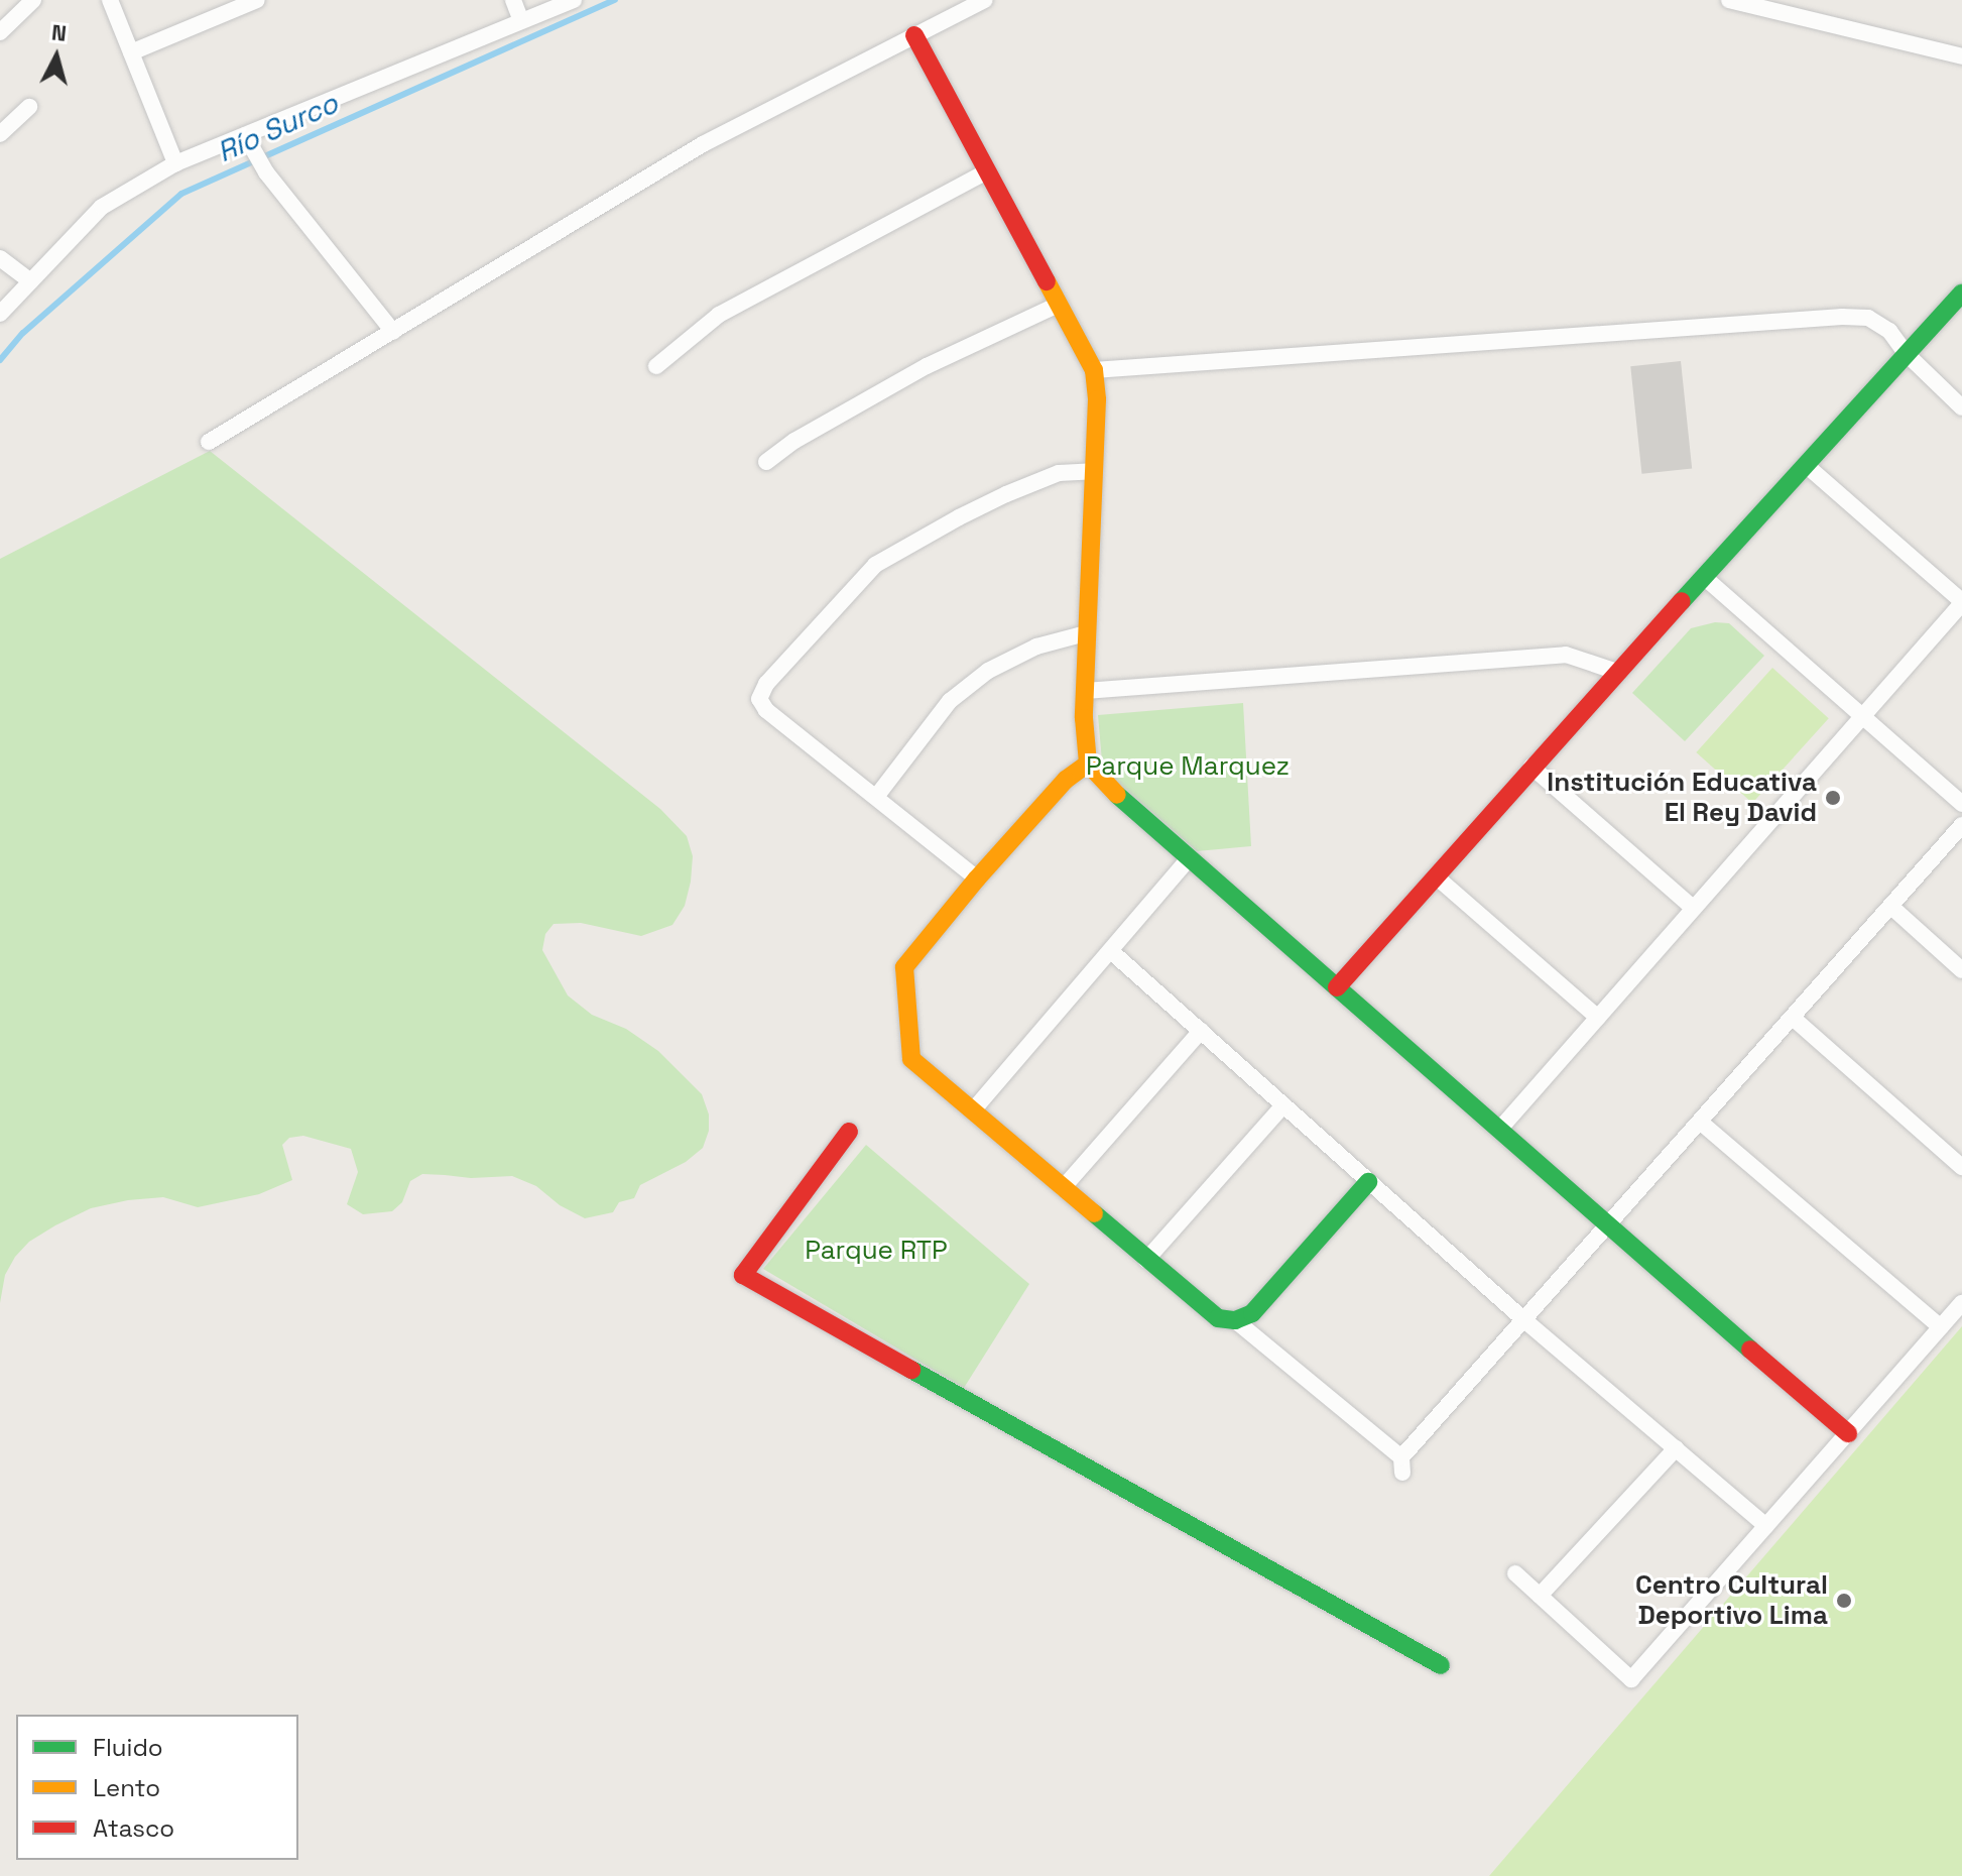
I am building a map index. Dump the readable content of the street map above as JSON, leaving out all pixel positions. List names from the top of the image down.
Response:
{
  "water": ["Río Surco"],
  "parks": ["Parque Marquez", "Parque RTP"],
  "places": ["Institución Educativa El Rey David", "Centro Cultural Deportivo Lima"],
  "legend": ["Fluido", "Lento", "Atasco"],
  "north": "top"
}
